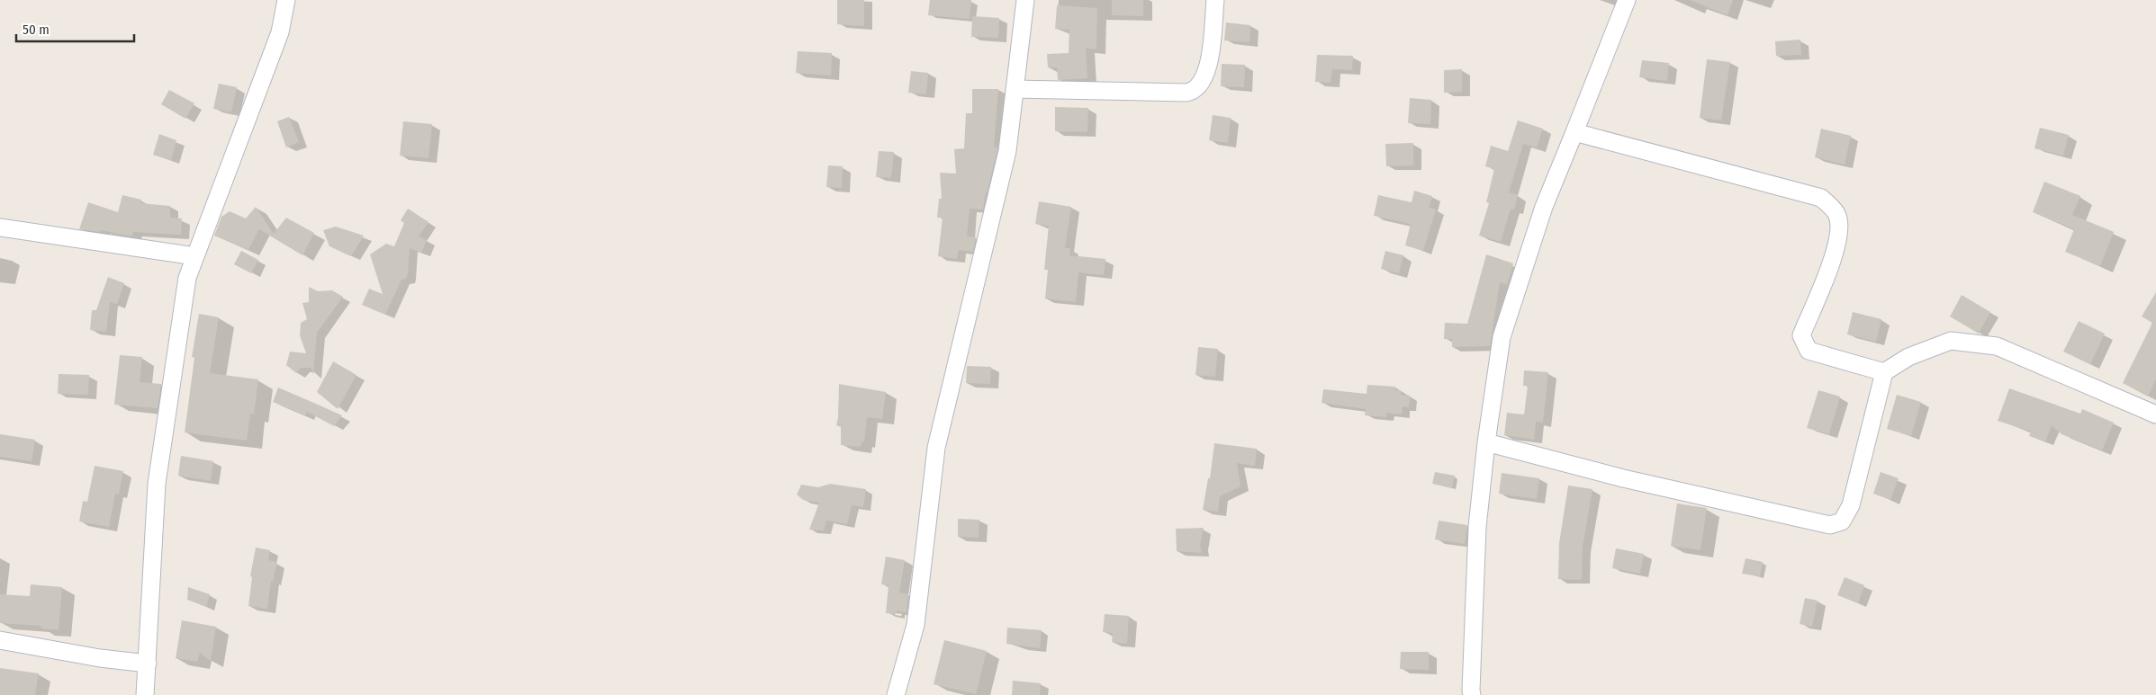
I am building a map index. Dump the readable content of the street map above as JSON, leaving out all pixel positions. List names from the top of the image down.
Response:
{
  "scale_bar": "50 m"
}
